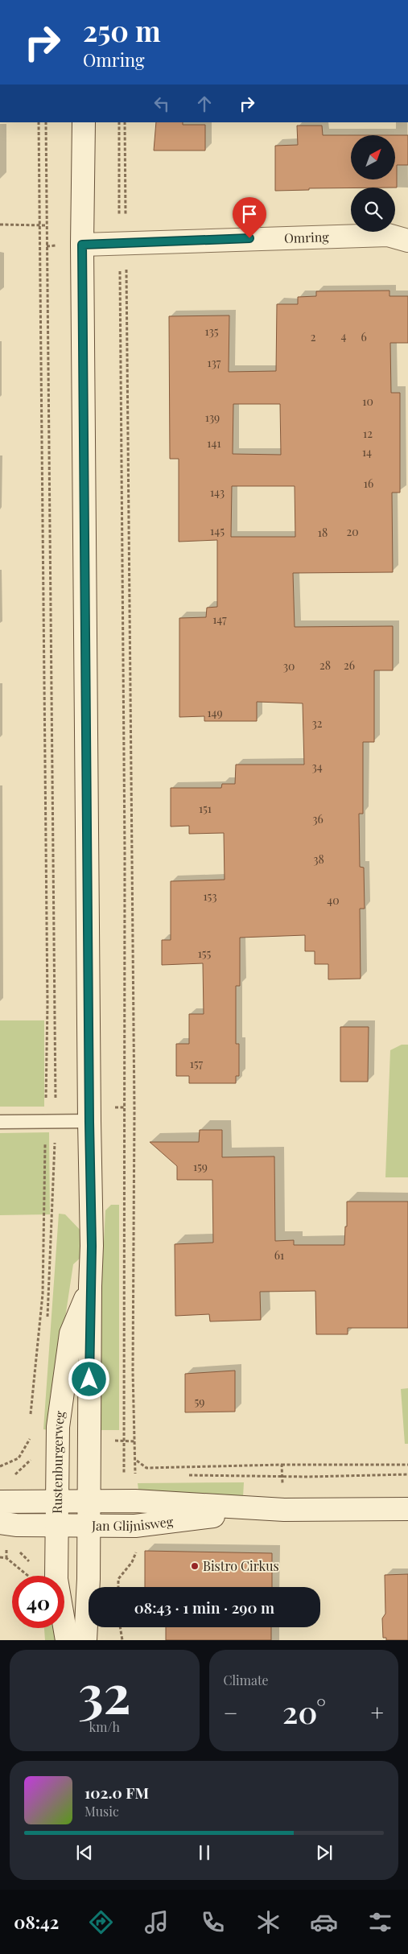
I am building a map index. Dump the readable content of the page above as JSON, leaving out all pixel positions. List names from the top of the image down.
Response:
{
  "streets": {
    "street": ["Omring", "Rustenburgerweg", "Jan Glijnisweg"]
  },
  "crossings": [
    ["Omring", "Rustenburgerweg"],
    ["Rustenburgerweg", "Jan Glijnisweg"]
  ],
  "places": ["Bistro Cirkus"],
  "house_numbers": [
    "135",
    "4",
    "2",
    "6",
    "137",
    "10",
    "139",
    "12",
    "141",
    "14",
    "16",
    "143",
    "145",
    "20",
    "18",
    "147",
    "28",
    "26",
    "30",
    "149",
    "32",
    "34",
    "151",
    "36",
    "38",
    "153",
    "40",
    "155",
    "157",
    "159",
    "61",
    "59"
  ],
  "north": "top right",
  "page": {
    "turn": ["250 m", "Omring"],
    "limit": "40",
    "trip": "08:43 · 1 min · 290 m",
    "tile": [
      ["32", "km/h"],
      "Climate"
    ],
    "heat": ["−", "20°", "+"],
    "song": ["102.0 FM", "Music"],
    "tabs": "08:42"
  }
}
